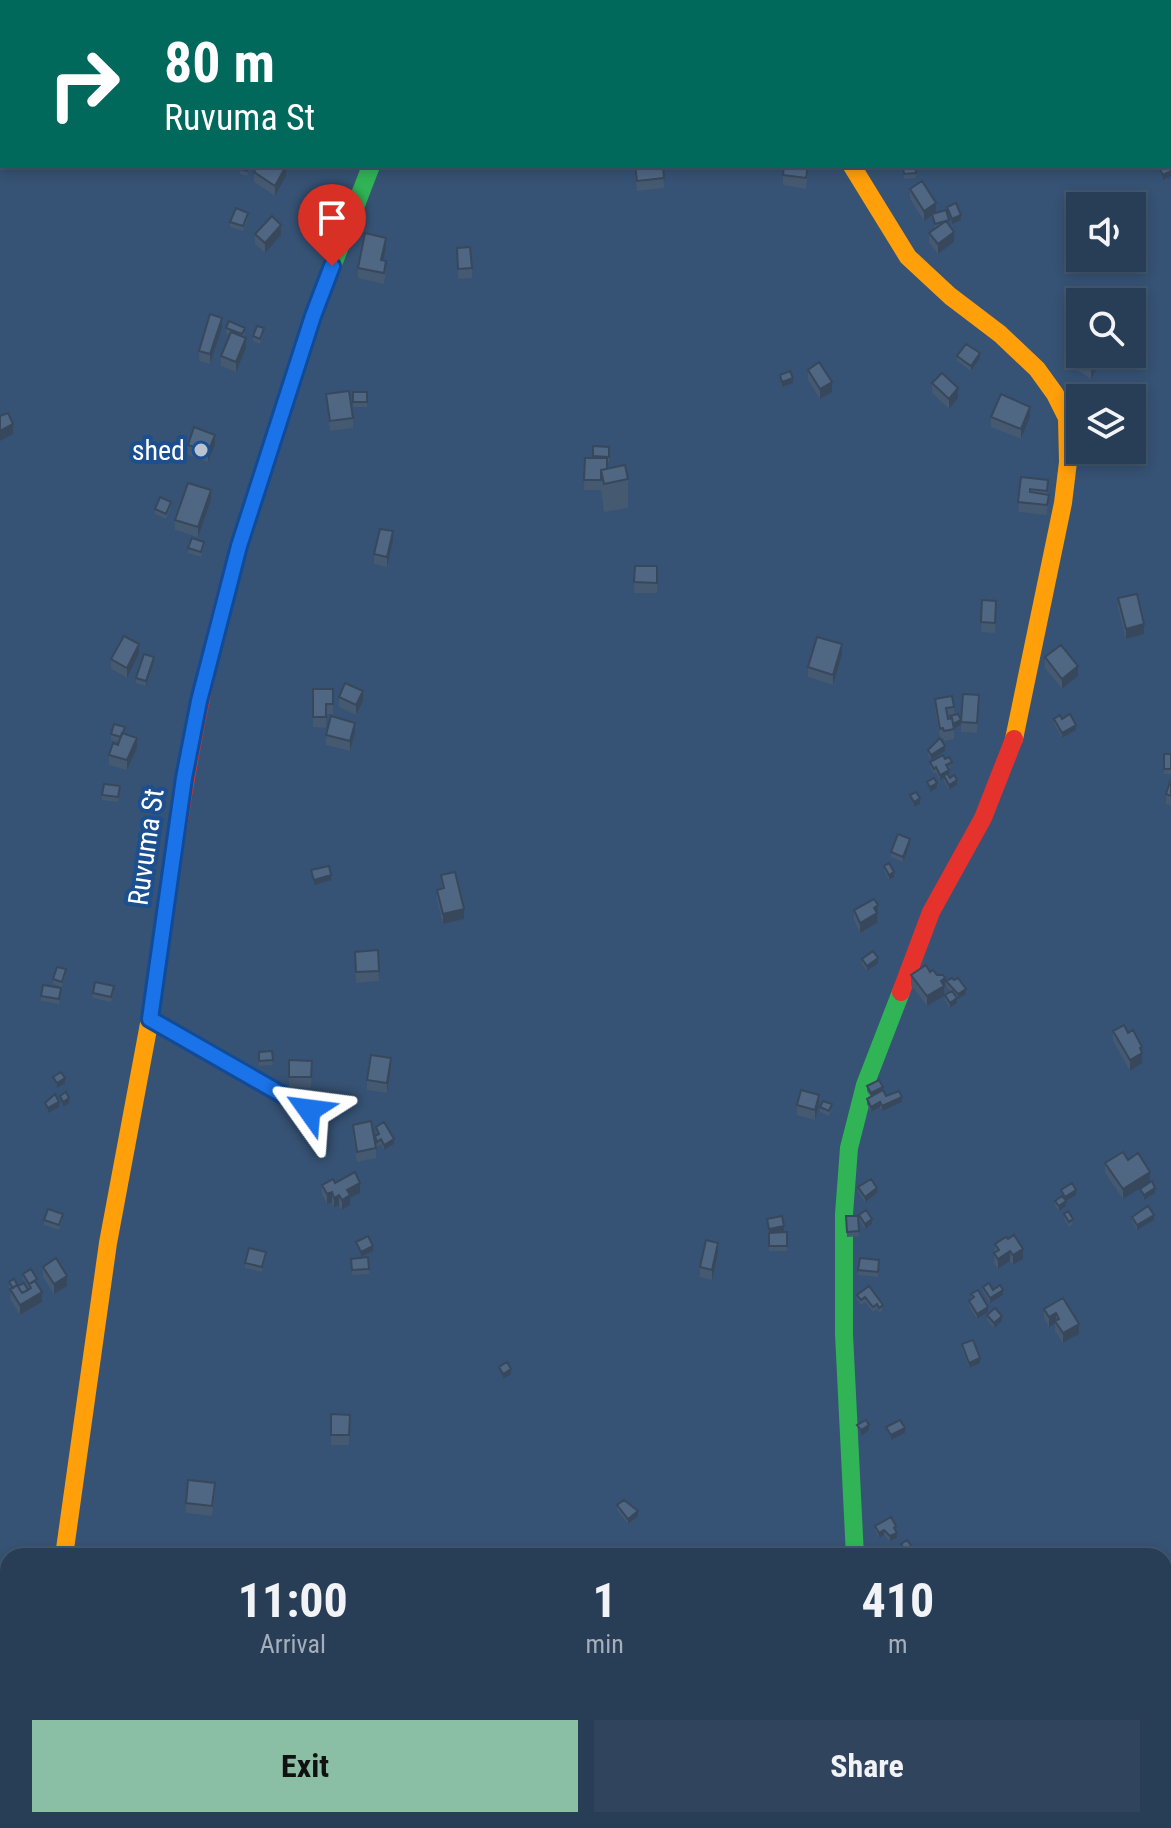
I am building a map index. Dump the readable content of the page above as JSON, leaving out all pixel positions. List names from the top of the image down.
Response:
{
  "streets": {
    "street": ["Ruvuma St"]
  },
  "places": ["shed"],
  "page": {
    "turn": ["80 m", "Ruvuma St"],
    "eta": [
      "11:00",
      "Arrival",
      "1",
      "min",
      "410",
      "m"
    ],
    "buttons": ["Exit", "Share"]
  }
}
